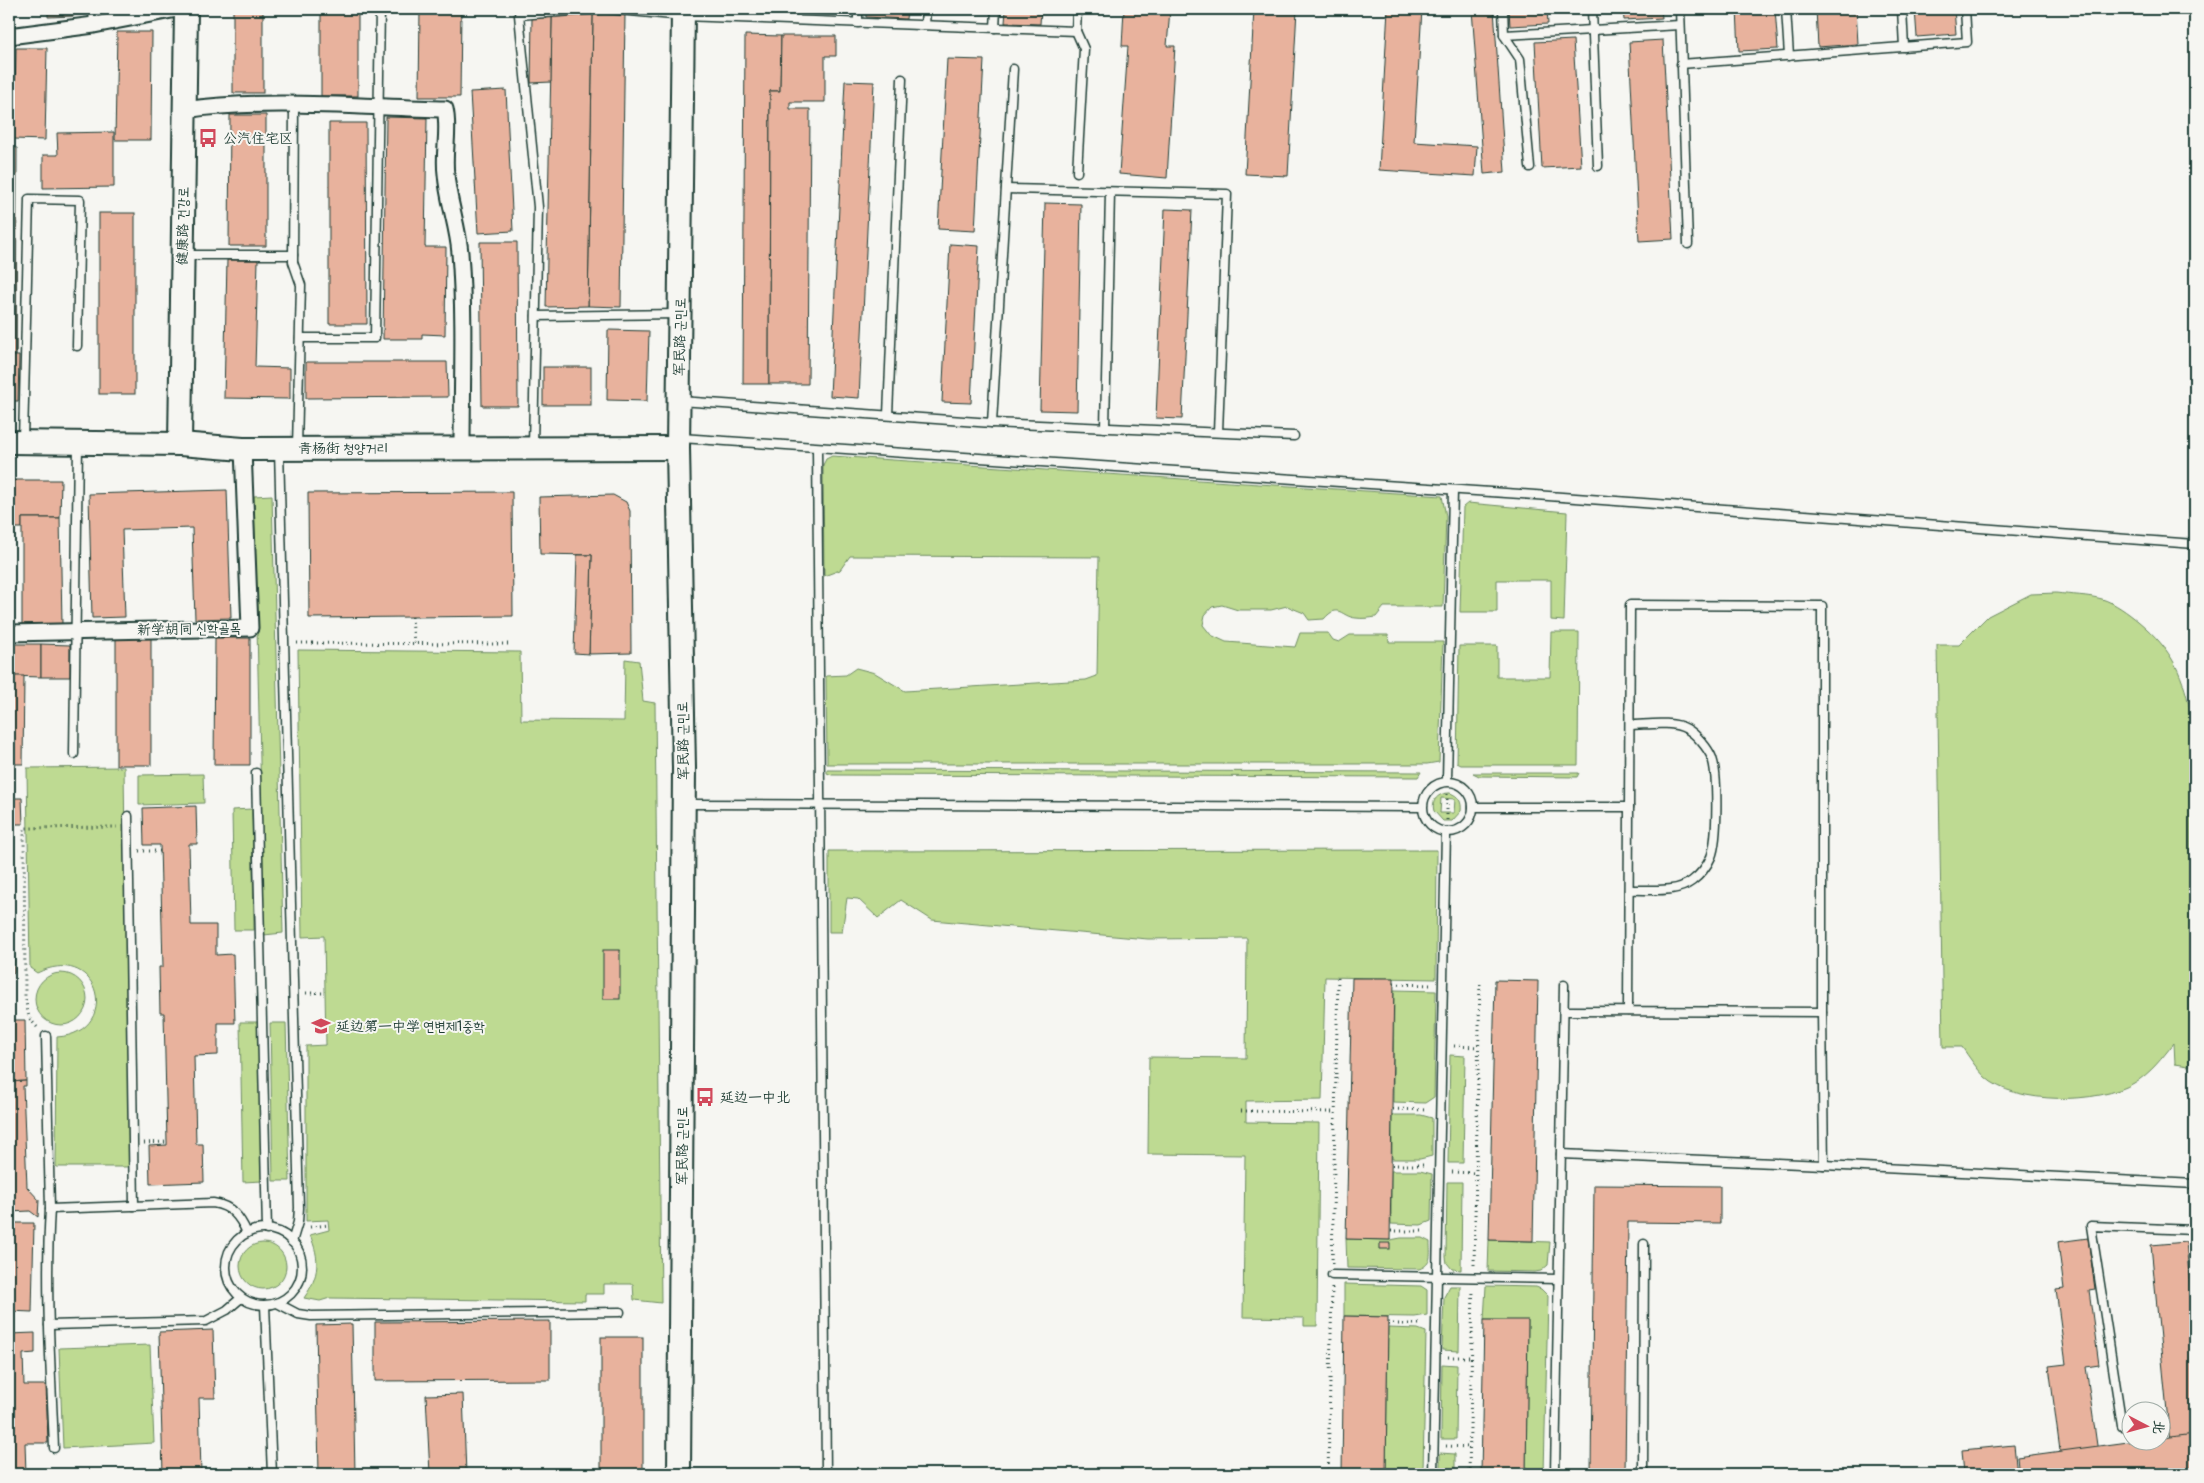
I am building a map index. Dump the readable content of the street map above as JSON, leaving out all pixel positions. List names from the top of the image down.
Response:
{
  "streets": {
    "street": [
      "健康路 건강로",
      "军民路 군민로",
      "青杨街 청양거리",
      "新学胡同 신학골목"
    ]
  },
  "crossings": [
    ["健康路 건강로", "青杨街 청양거리"],
    ["军民路 군민로", "青杨街 청양거리"],
    ["青杨街 청양거리", "新学胡同 신학골목"]
  ],
  "places": {
    "bus stop": ["公汽住宅区", "延边一中北"],
    "school or university": ["延边第一中学 연변제1중학"]
  },
  "north": "right"
}
